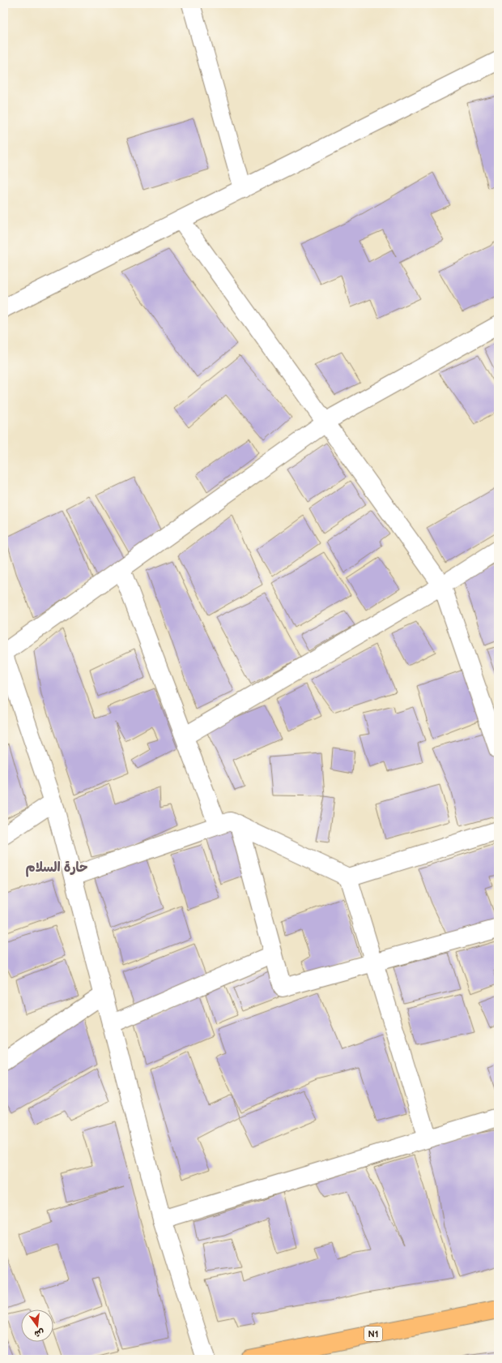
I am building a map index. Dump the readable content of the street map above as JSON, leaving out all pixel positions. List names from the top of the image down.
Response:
{
  "streets": {
    "highway": ["N1"]
  },
  "districts": ["حارة السلام"],
  "north": "bottom"
}
